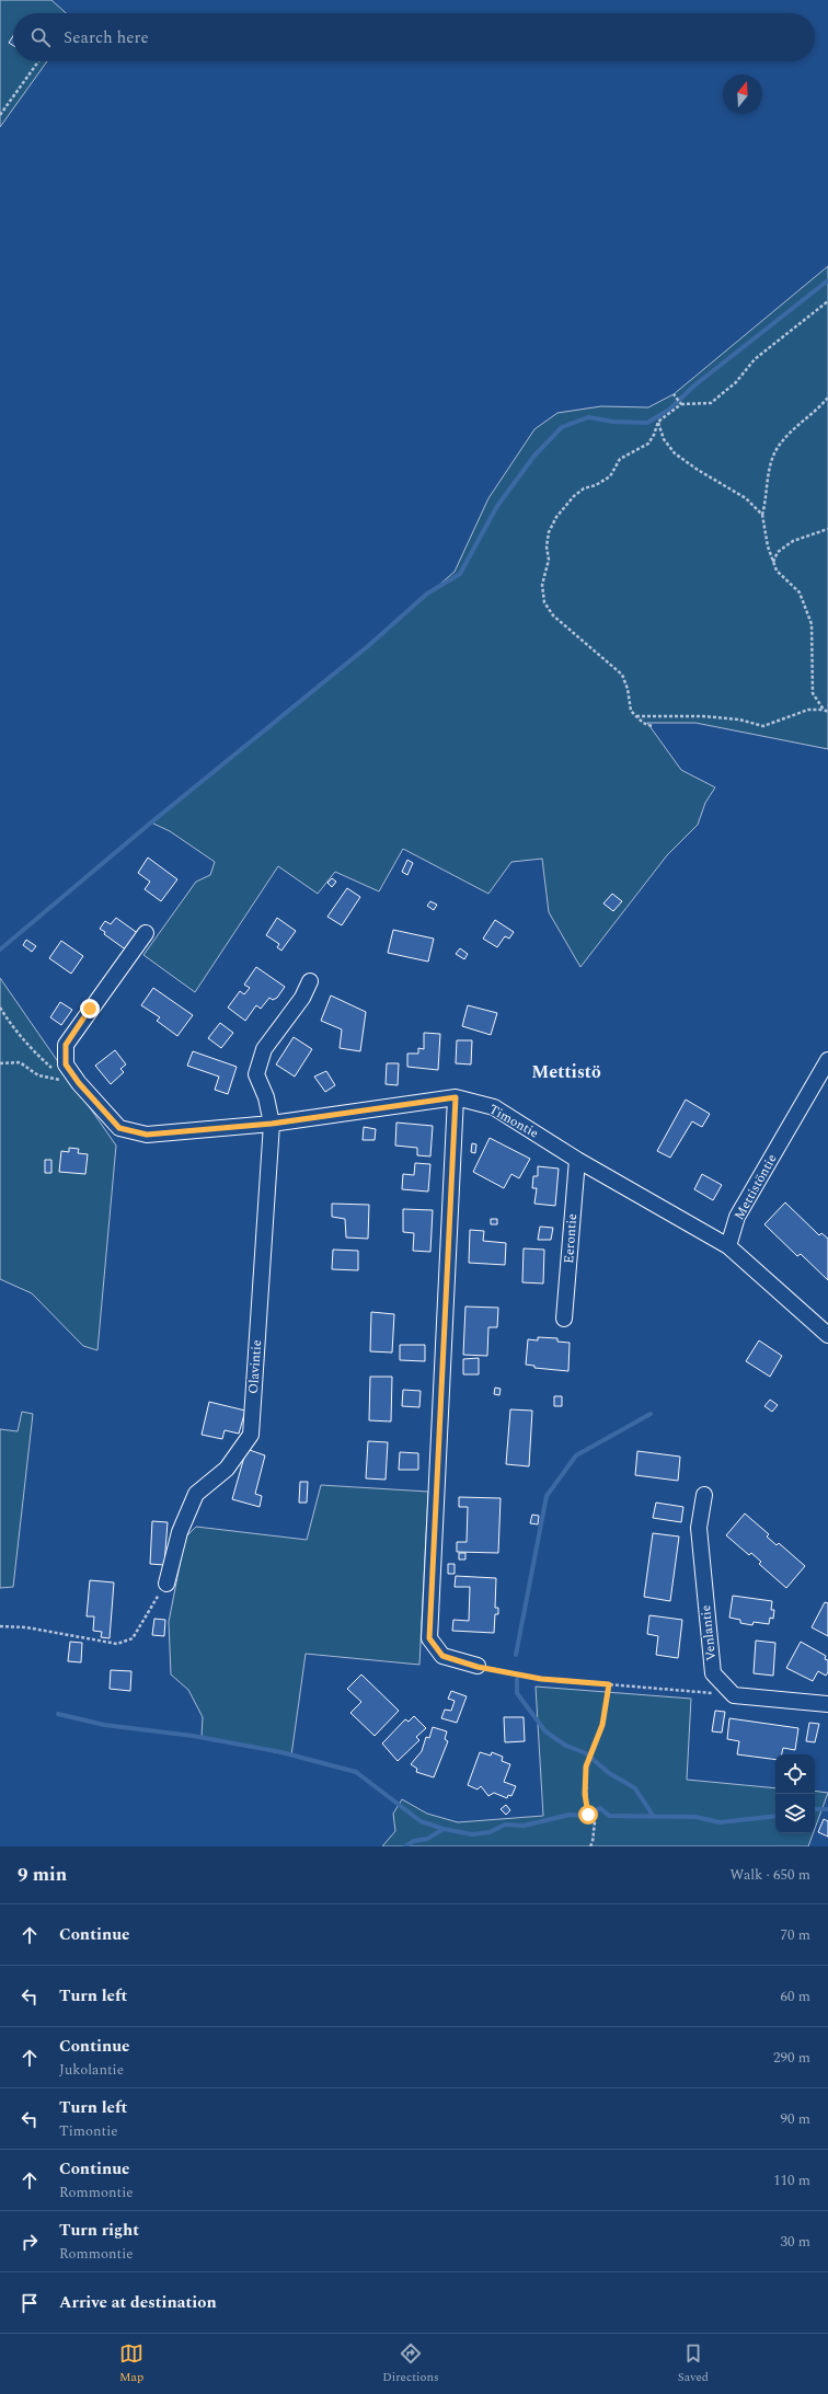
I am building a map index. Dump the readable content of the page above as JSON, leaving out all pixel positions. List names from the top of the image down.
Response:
{
  "streets": {
    "street": [
      "Timontie",
      "Mettistöntie",
      "Eerontie",
      "Olavintie",
      "Venlantie"
    ]
  },
  "crossings": [
    ["Timontie", "Mettistöntie"],
    ["Timontie", "Eerontie"],
    ["Timontie", "Olavintie"]
  ],
  "districts": ["Mettistö"],
  "north": "top",
  "page": {
    "search": "Search here",
    "heading": ["9 min", "Walk · 650 m"],
    "list": [
      ["Continue", "70 m"],
      ["Turn left", "60 m"],
      ["Continue", "Jukolantie", "290 m"],
      ["Turn left", "Timontie", "90 m"],
      ["Continue", "Rommontie", "110 m"],
      ["Turn right", "Rommontie", "30 m"],
      "Arrive at destination"
    ],
    "nav": ["Map", "Directions", "Saved"]
  }
}
